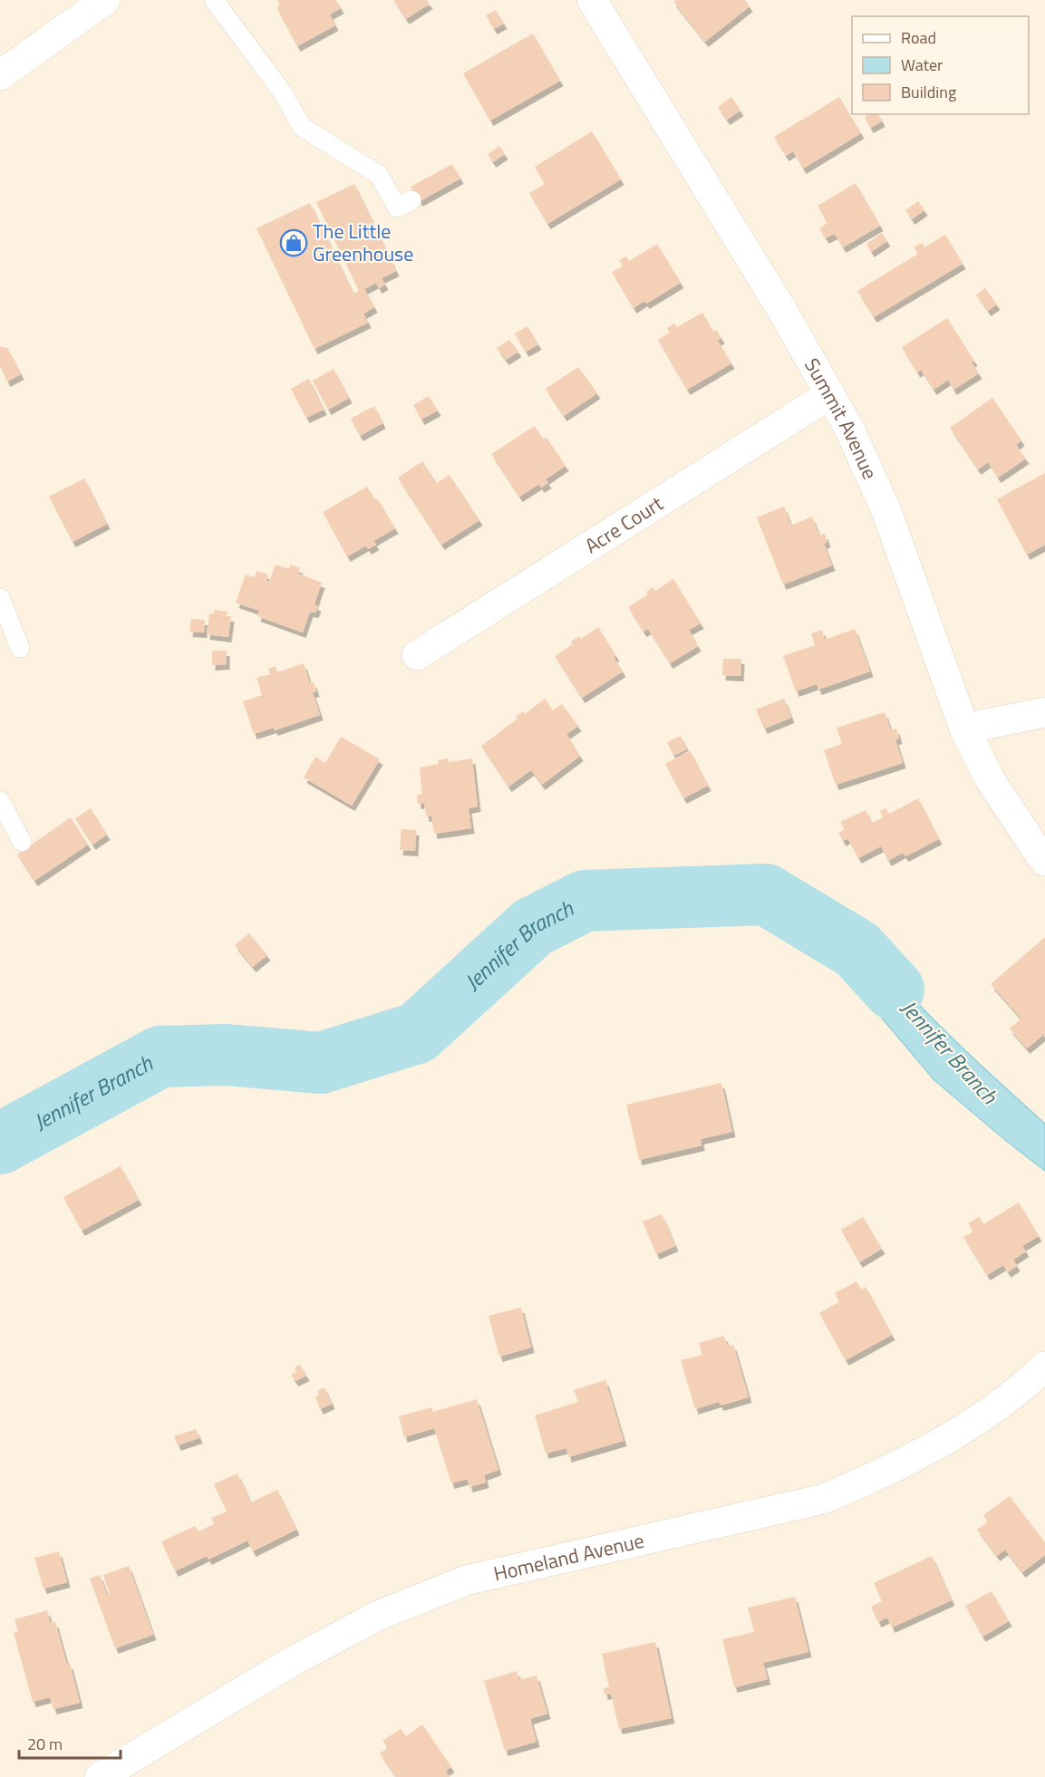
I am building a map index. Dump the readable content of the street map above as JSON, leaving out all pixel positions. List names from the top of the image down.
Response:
{
  "streets": {
    "street": ["Summit Avenue", "Acre Court", "Homeland Avenue"]
  },
  "crossings": [
    ["Summit Avenue", "Acre Court"]
  ],
  "water": ["Jennifer Branch"],
  "places": {
    "shop": ["The Little Greenhouse"]
  },
  "legend": ["Road", "Water", "Building"],
  "scale_bar": "20 m"
}
